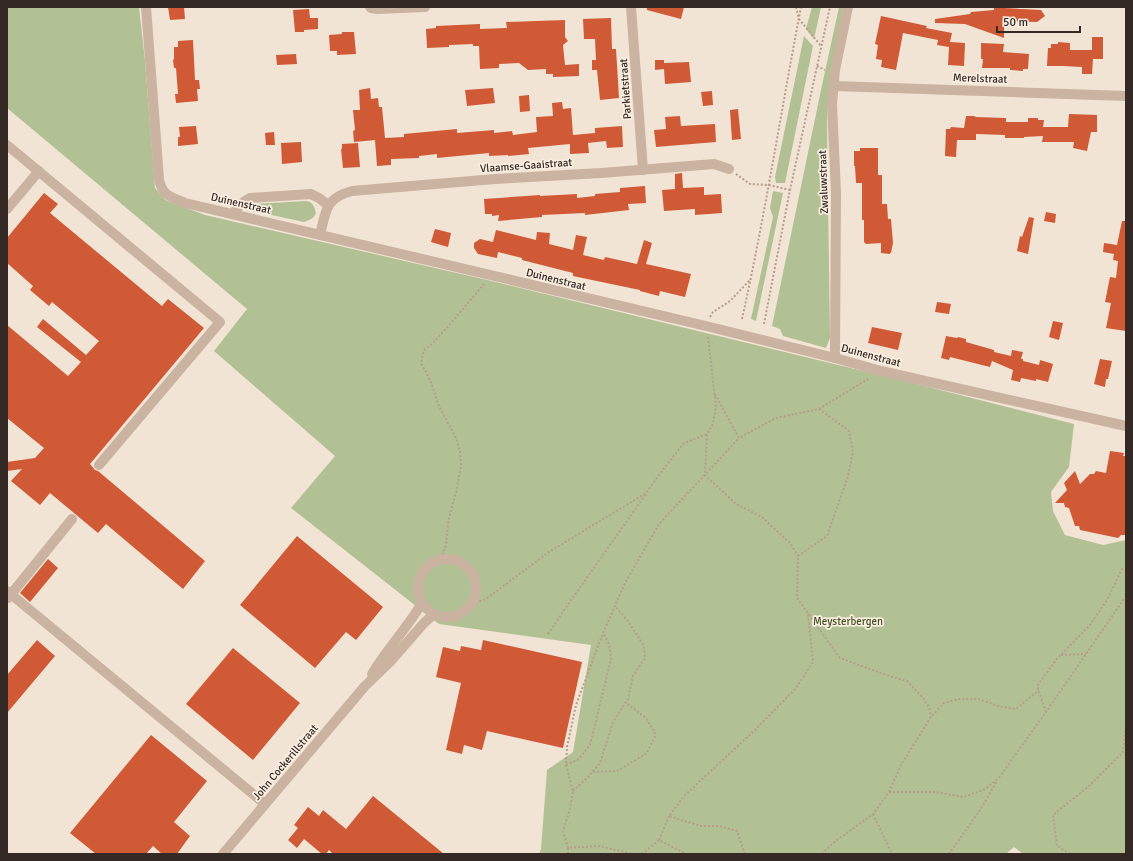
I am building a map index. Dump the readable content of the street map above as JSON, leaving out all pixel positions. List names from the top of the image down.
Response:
{
  "streets": {
    "street": [
      "Merelstraat",
      "Parkietstraat",
      "Vlaamse-Gaaistraat",
      "Zwaluwstraat",
      "Duinenstraat",
      "John Cockerillstraat"
    ]
  },
  "crossings": [
    ["Merelstraat", "Zwaluwstraat"],
    ["Parkietstraat", "Vlaamse-Gaaistraat"],
    ["Zwaluwstraat", "Duinenstraat"]
  ],
  "parks": ["Meysterbergen"],
  "scale_bar": "50 m"
}
